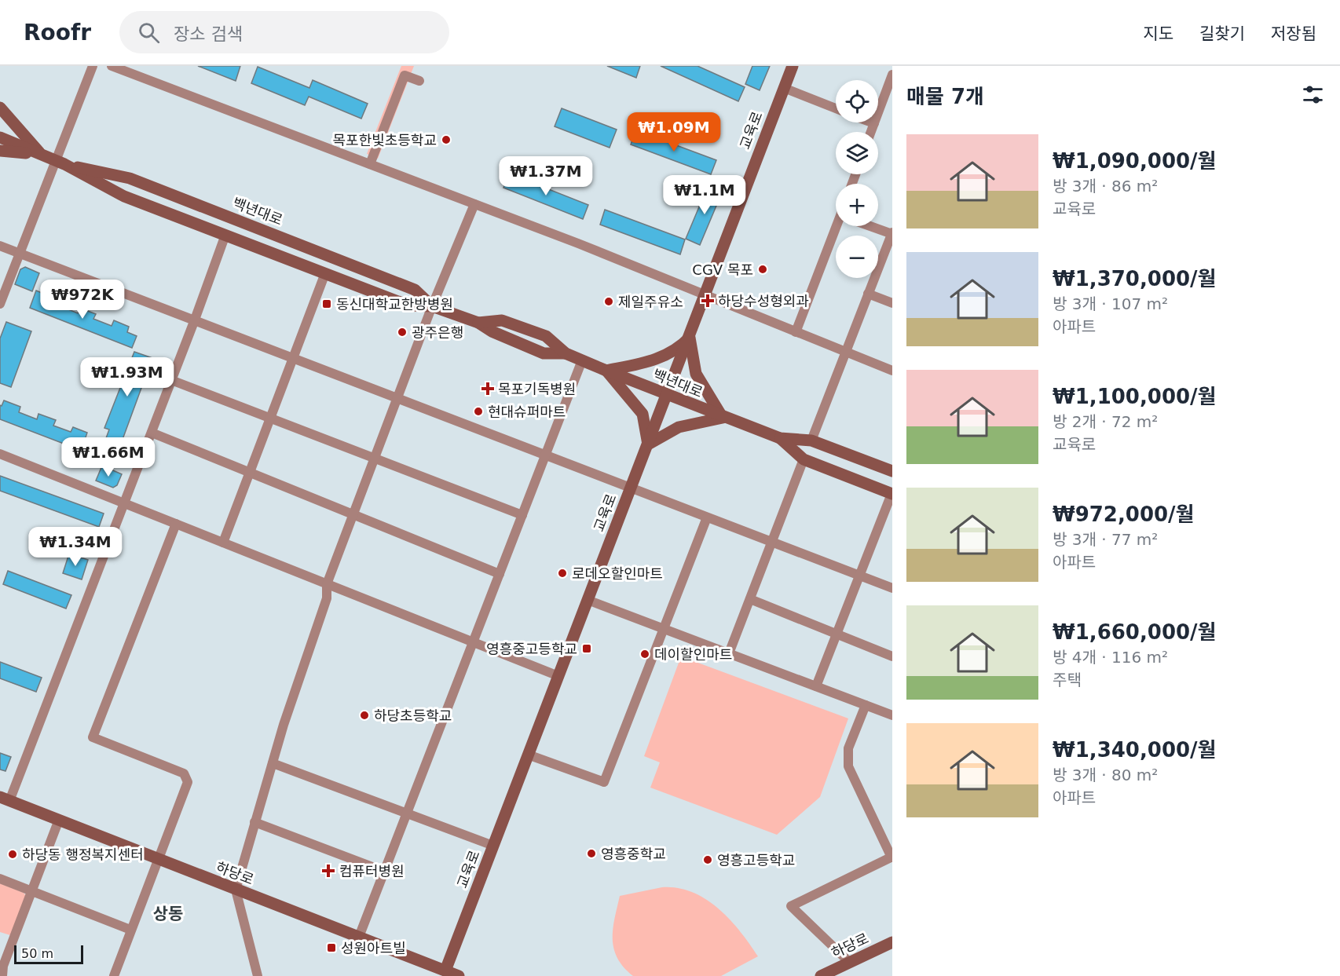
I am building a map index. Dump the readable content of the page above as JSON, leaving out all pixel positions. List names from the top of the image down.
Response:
{
  "streets": {
    "street": ["교육로", "백년대로", "하당로"]
  },
  "crossings": [
    ["교육로", "백년대로"],
    ["교육로", "하당로"]
  ],
  "districts": ["상동"],
  "places": {
    "other": [
      "목포한빛초등학교",
      "CGV 목포",
      "제일주유소",
      "광주은행",
      "현대슈퍼마트",
      "로데오할인마트",
      "데이할인마트",
      "하당초등학교",
      "영흥중학교",
      "하당동 행정복지센터",
      "영흥고등학교"
    ],
    "health": ["하당수성형외과", "목포기독병원", "컴퓨터병원"],
    "transit": ["동신대학교한방병원", "영흥중고등학교", "성원아트빌"]
  },
  "scale_bar": "50 m",
  "page": {
    "header": "Roofr",
    "search": "장소 검색",
    "nav": ["지도", "길찾기", "저장됨"],
    "heading": "매물 7개",
    "map_buttons": ["+", "−"],
    "price": [
      "₩1.09M",
      "₩1.37M",
      "₩1.1M",
      "₩972K",
      "₩1.93M",
      "₩1.66M",
      "₩1.34M"
    ],
    "list": [
      {
        "name": "₩1,090,000/월",
        "note": "방 3개 · 86 m² · 교육로"
      },
      {
        "name": "₩1,370,000/월",
        "note": "방 3개 · 107 m² · 아파트"
      },
      {
        "name": "₩1,100,000/월",
        "note": "방 2개 · 72 m² · 교육로"
      },
      {
        "name": "₩972,000/월",
        "note": "방 3개 · 77 m² · 아파트"
      },
      {
        "name": "₩1,660,000/월",
        "note": "방 4개 · 116 m² · 주택"
      },
      {
        "name": "₩1,340,000/월",
        "note": "방 3개 · 80 m² · 아파트"
      }
    ],
    "scale": "50 m"
  }
}
